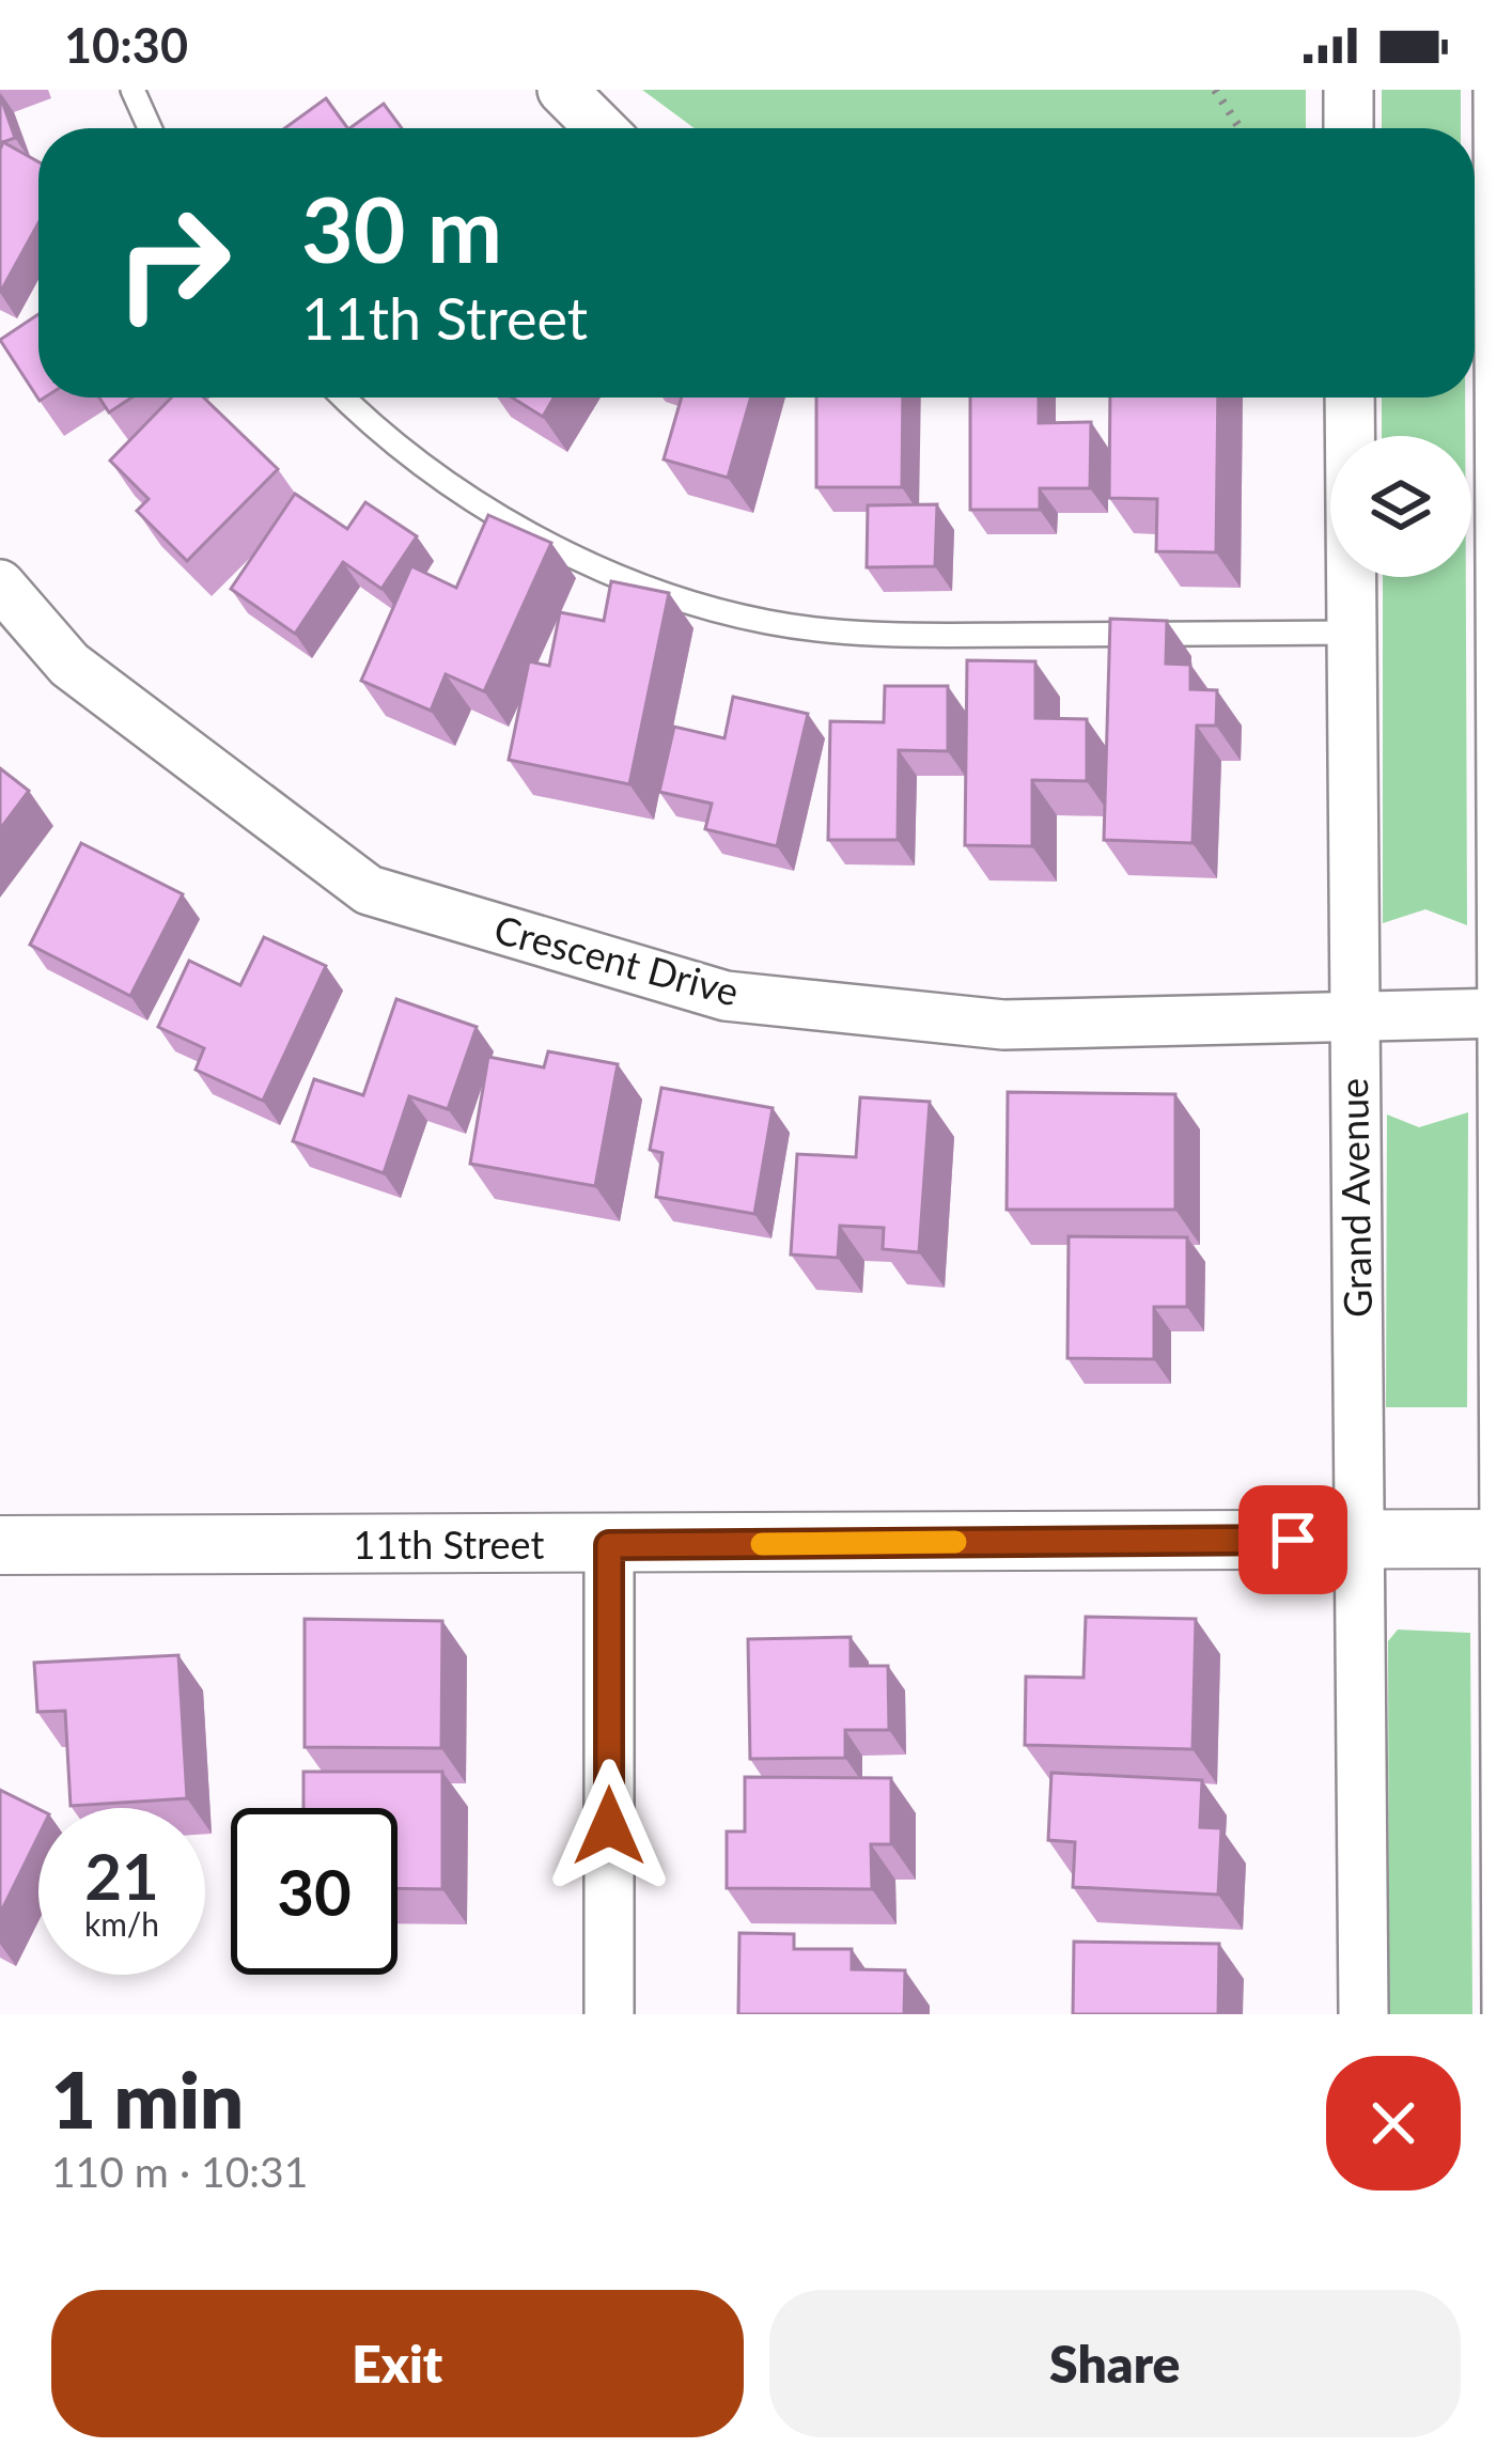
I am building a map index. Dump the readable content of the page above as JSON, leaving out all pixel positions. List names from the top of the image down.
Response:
{
  "streets": {
    "street": ["Crescent Drive", "Grand Avenue", "11th Street"]
  },
  "crossings": [
    ["Crescent Drive", "Grand Avenue"],
    ["Grand Avenue", "11th Street"]
  ],
  "page": {
    "status": "10:30",
    "turn": ["30 m", "11th Street"],
    "speed": "21 km/h",
    "limit": "30",
    "heading": ["1 min", "110 m · 10:31"],
    "buttons": ["Exit", "Share"]
  }
}
